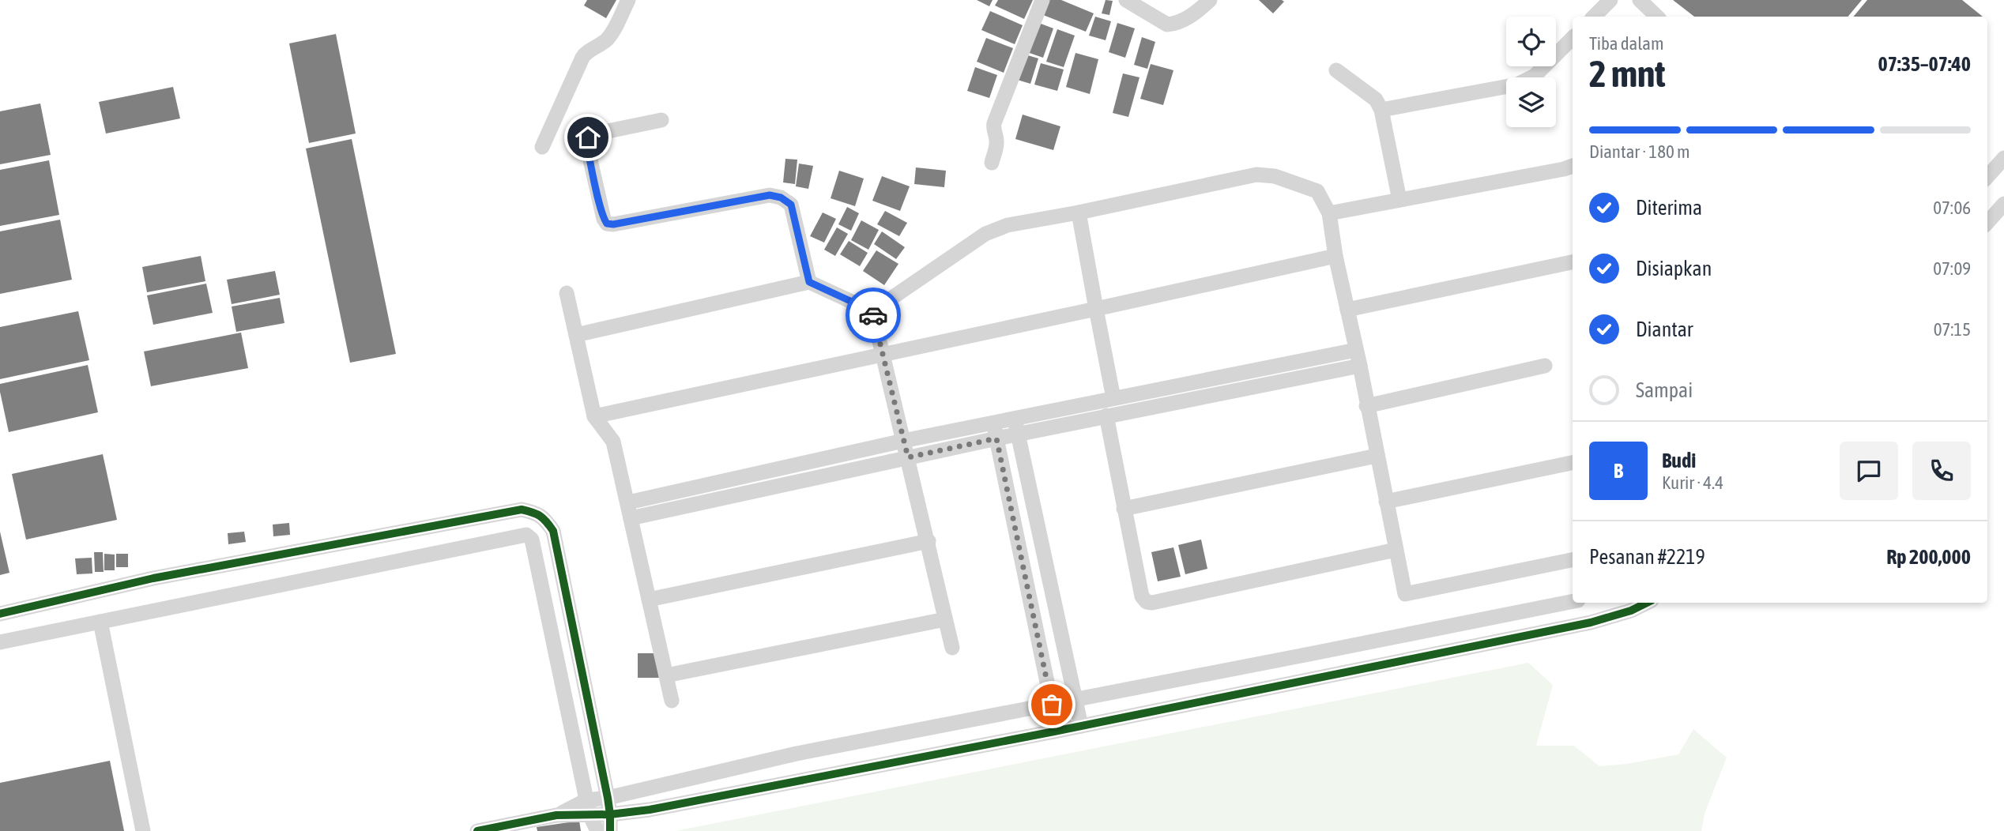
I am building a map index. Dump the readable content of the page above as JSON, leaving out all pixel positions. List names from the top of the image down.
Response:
{
  "page": {
    "heading": ["2 mnt", "Tiba dalam", "07:35–07:40"],
    "panel": [
      "Budi",
      "Kurir · 4.4",
      "Pesanan #2219",
      "Rp 200,000"
    ],
    "bar": "Diantar · 180 m",
    "list": [
      ["Diterima", "07:06"],
      ["Disiapkan", "07:09"],
      ["Diantar", "07:15"],
      "Sampai"
    ],
    "round": "B"
  }
}
